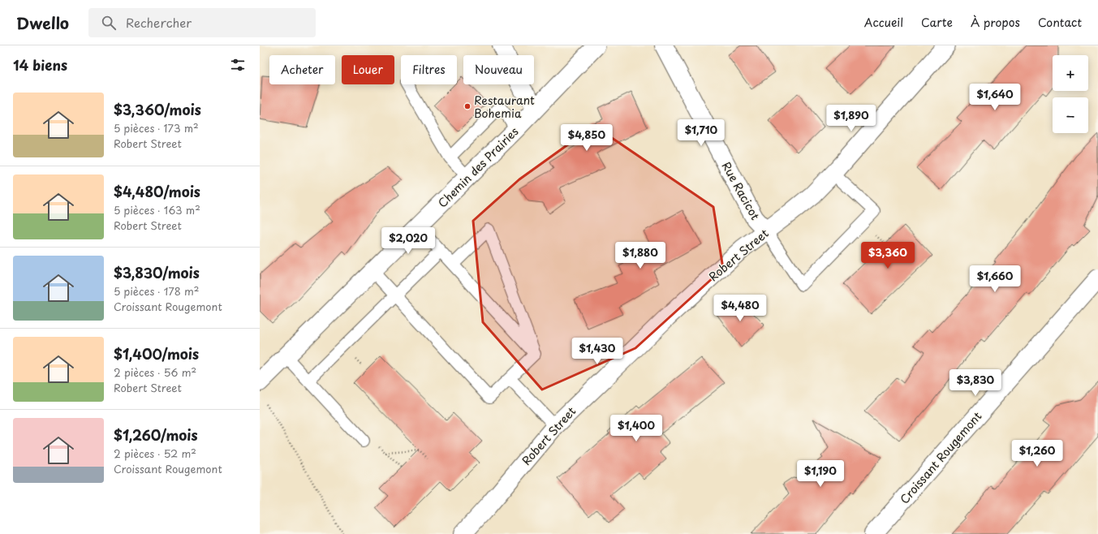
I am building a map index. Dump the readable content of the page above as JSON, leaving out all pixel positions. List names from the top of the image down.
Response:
{
  "streets": {
    "street": [
      "Chemin des Prairies",
      "Rue Racicot",
      "Robert Street",
      "Croissant Rougemont"
    ]
  },
  "crossings": [
    ["Rue Racicot", "Robert Street"]
  ],
  "places": ["Restaurant Bohemia"],
  "page": {
    "header": "Dwello",
    "search": "Rechercher",
    "nav": [
      "Accueil",
      "Carte",
      "À propos",
      "Contact"
    ],
    "heading": "14 biens",
    "map_buttons": ["+", "−"],
    "chip": [
      "Acheter",
      "Louer",
      "Filtres",
      "Nouveau"
    ],
    "price": [
      "$1,640",
      "$1,890",
      "$1,710",
      "$4,850",
      "$2,020",
      "$1,880",
      "$3,360",
      "$1,660",
      "$4,480",
      "$1,430",
      "$3,830",
      "$1,400",
      "$1,260",
      "$1,190"
    ],
    "list": [
      {
        "name": "$3,360/mois",
        "note": "5 pièces · 173 m² · Robert Street"
      },
      {
        "name": "$4,480/mois",
        "note": "5 pièces · 163 m² · Robert Street"
      },
      {
        "name": "$3,830/mois",
        "note": "5 pièces · 178 m² · Croissant Rougemont"
      },
      {
        "name": "$1,400/mois",
        "note": "2 pièces · 56 m² · Robert Street"
      },
      {
        "name": "$1,260/mois",
        "note": "2 pièces · 52 m² · Croissant Rougemont"
      }
    ]
  }
}
